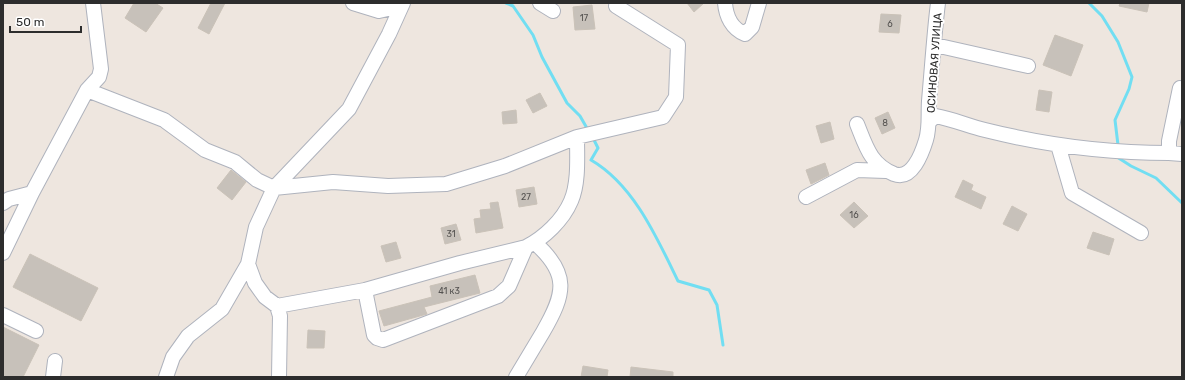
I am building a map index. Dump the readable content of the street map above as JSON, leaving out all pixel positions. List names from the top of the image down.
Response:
{
  "streets": {
    "street": ["ОСИНОВАЯ УЛИЦА"]
  },
  "house_numbers": [
    "17",
    "6",
    "8",
    "27",
    "16",
    "31",
    "41 к3"
  ],
  "scale_bar": "50 m"
}
